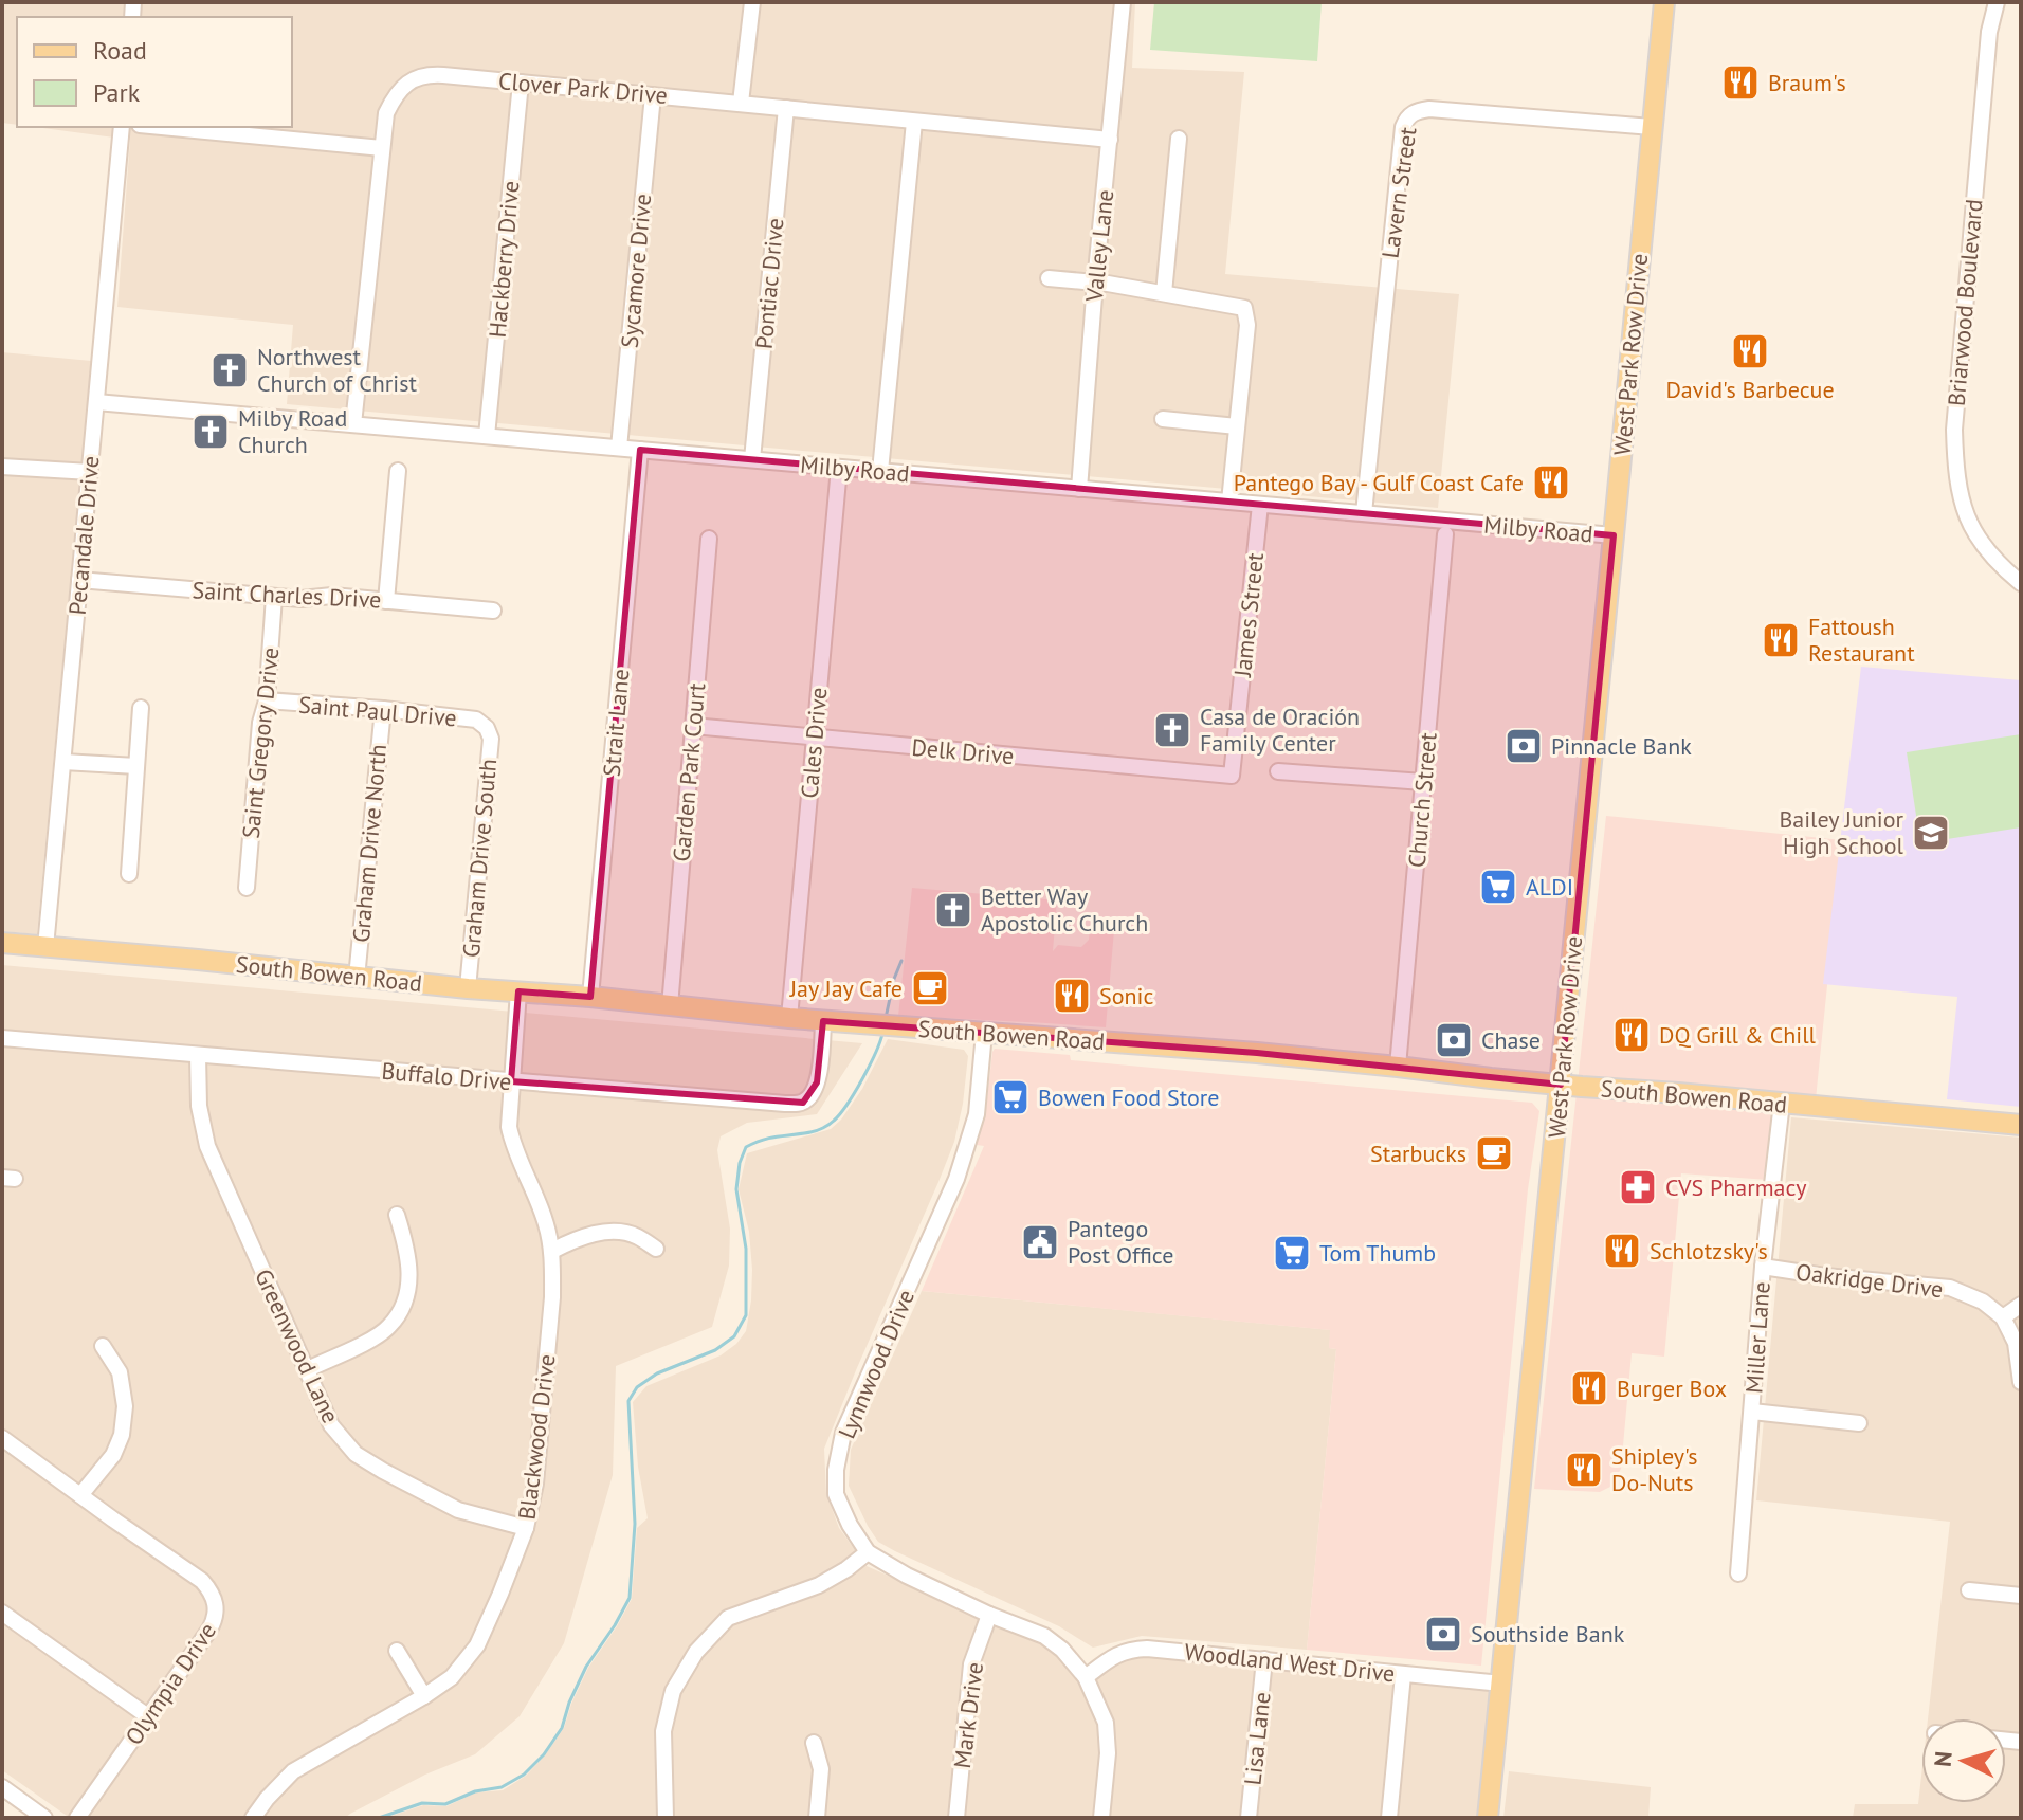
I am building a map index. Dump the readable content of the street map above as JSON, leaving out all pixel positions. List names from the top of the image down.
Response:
{
  "streets": {
    "main road": ["West Park Row Drive", "South Bowen Road"],
    "street": [
      "Clover Park Drive",
      "Lavern Street",
      "Valley Lane",
      "Hackberry Drive",
      "Sycamore Drive",
      "Pontiac Drive",
      "Briarwood Boulevard",
      "Milby Road",
      "Pecandale Drive",
      "Saint Charles Drive",
      "James Street",
      "Saint Paul Drive",
      "Strait Lane",
      "Saint Gregory Drive",
      "Cales Drive",
      "Delk Drive",
      "Garden Park Court",
      "Church Street",
      "Graham Drive North",
      "Graham Drive South",
      "Buffalo Drive",
      "Oakridge Drive",
      "Miller Lane",
      "Greenwood Lane",
      "Lynnwood Drive",
      "Blackwood Drive",
      "Woodland West Drive",
      "Olympia Drive",
      "Mark Drive",
      "Lisa Lane"
    ]
  },
  "crossings": [
    ["Clover Park Drive", "Valley Lane"],
    ["Clover Park Drive", "Hackberry Drive"],
    ["Clover Park Drive", "Sycamore Drive"],
    ["Clover Park Drive", "Pontiac Drive"],
    ["Clover Park Drive", "Milby Road"],
    ["Lavern Street", "West Park Row Drive"],
    ["Lavern Street", "Milby Road"],
    ["Valley Lane", "Milby Road"],
    ["Hackberry Drive", "Milby Road"],
    ["Sycamore Drive", "Milby Road"],
    ["Pontiac Drive", "Milby Road"],
    ["West Park Row Drive", "Milby Road"],
    ["West Park Row Drive", "South Bowen Road"],
    ["West Park Row Drive", "Woodland West Drive"],
    ["Milby Road", "Pecandale Drive"],
    ["Milby Road", "James Street"],
    ["Milby Road", "Strait Lane"],
    ["Milby Road", "Cales Drive"],
    ["Pecandale Drive", "Saint Charles Drive"],
    ["Pecandale Drive", "South Bowen Road"],
    ["Saint Charles Drive", "Saint Gregory Drive"],
    ["James Street", "Delk Drive"],
    ["Saint Paul Drive", "Saint Gregory Drive"],
    ["Saint Paul Drive", "Graham Drive North"],
    ["Saint Paul Drive", "Graham Drive South"],
    ["Strait Lane", "South Bowen Road"],
    ["Cales Drive", "Delk Drive"],
    ["Cales Drive", "South Bowen Road"],
    ["Delk Drive", "Garden Park Court"],
    ["Garden Park Court", "South Bowen Road"],
    ["Church Street", "South Bowen Road"],
    ["Graham Drive North", "South Bowen Road"],
    ["Graham Drive South", "South Bowen Road"],
    ["South Bowen Road", "Buffalo Drive"],
    ["South Bowen Road", "Miller Lane"],
    ["South Bowen Road", "Lynnwood Drive"],
    ["South Bowen Road", "Blackwood Drive"],
    ["Buffalo Drive", "Greenwood Lane"],
    ["Buffalo Drive", "Blackwood Drive"],
    ["Oakridge Drive", "Miller Lane"],
    ["Greenwood Lane", "Blackwood Drive"],
    ["Lynnwood Drive", "Woodland West Drive"],
    ["Lynnwood Drive", "Mark Drive"],
    ["Woodland West Drive", "Lisa Lane"]
  ],
  "places": {
    "restaurant": [
      "Braum's",
      "David's Barbecue",
      "Pantego Bay - Gulf Coast Cafe",
      "Fattoush Restaurant",
      "Sonic",
      "DQ Grill & Chill",
      "Schlotzsky's",
      "Burger Box",
      "Shipley's Do-Nuts"
    ],
    "church": [
      "Northwest Church of Christ",
      "Milby Road Church",
      "Casa de Oración Family Center",
      "Better Way Apostolic Church"
    ],
    "bank": ["Pinnacle Bank", "Chase", "Southside Bank"],
    "school or university": ["Bailey Junior High School"],
    "supermarket": ["ALDI", "Bowen Food Store", "Tom Thumb"],
    "cafe": ["Jay Jay Cafe", "Starbucks"],
    "pharmacy": ["CVS Pharmacy"],
    "public building": ["Pantego Post Office"]
  },
  "legend": ["Road", "Park"],
  "north": "left"
}
